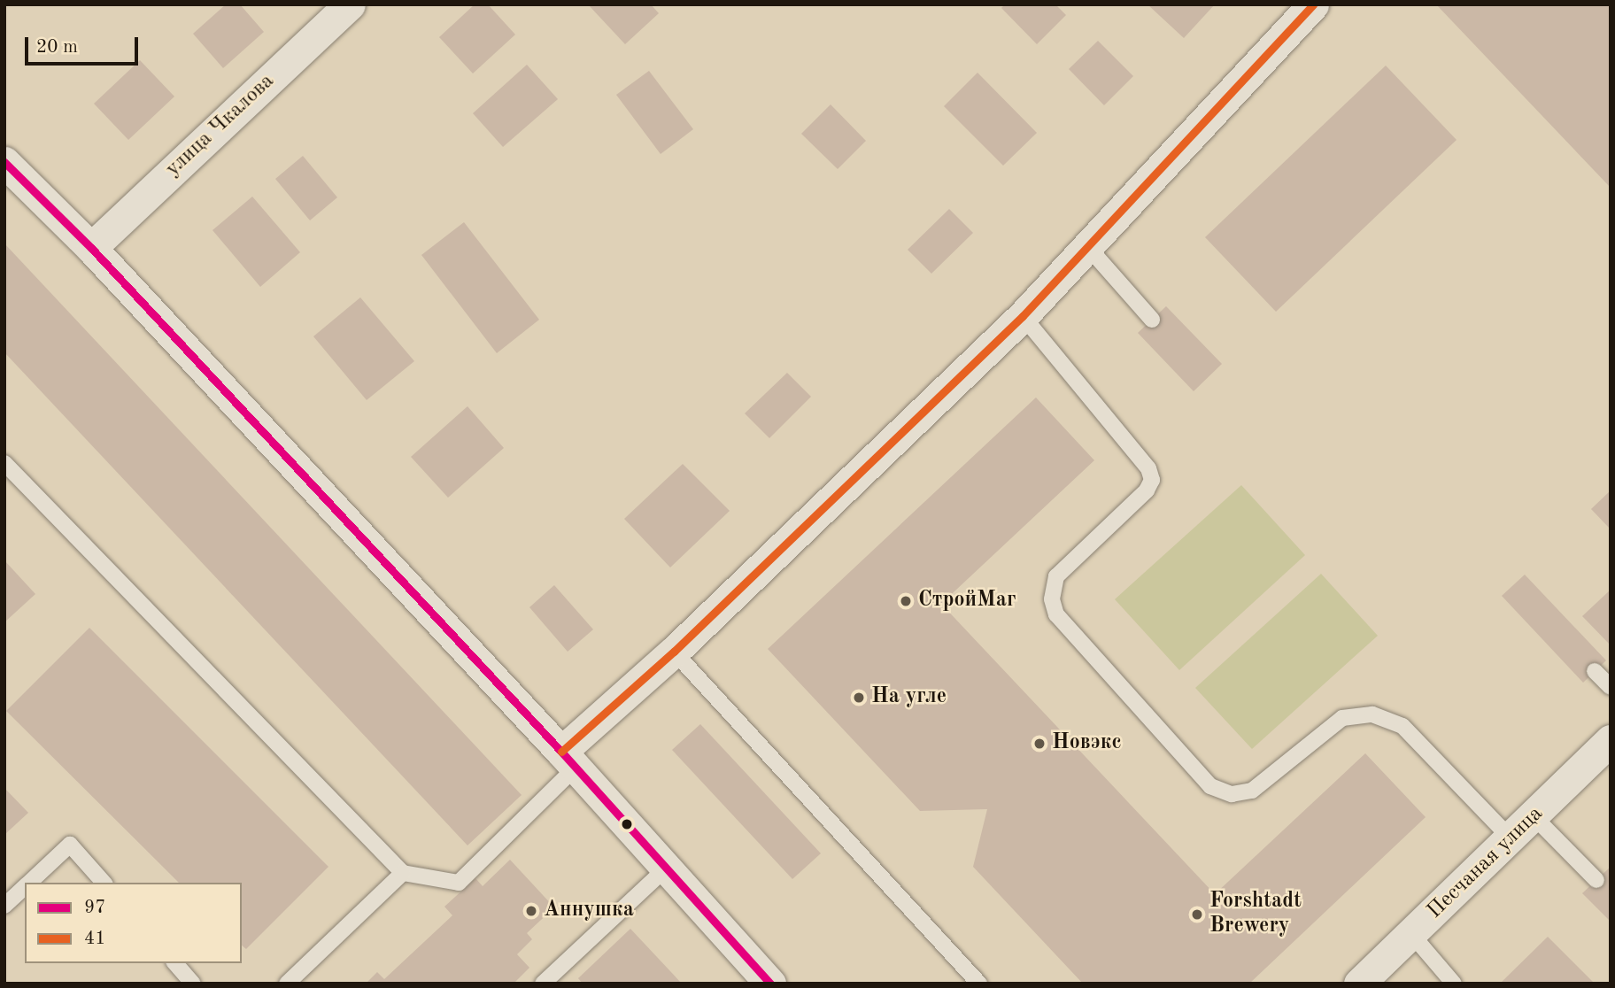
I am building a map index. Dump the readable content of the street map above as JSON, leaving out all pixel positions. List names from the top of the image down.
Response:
{
  "streets": {
    "street": ["улица Чкалова", "Песчаная улица"]
  },
  "places": [
    "СтройМаг",
    "На угле",
    "Новэкс",
    "Аннушка",
    "Forshtadt Brewery"
  ],
  "lines": ["transit line 41", "transit line 97"],
  "legend": ["97", "41"],
  "scale_bar": "20 m"
}
